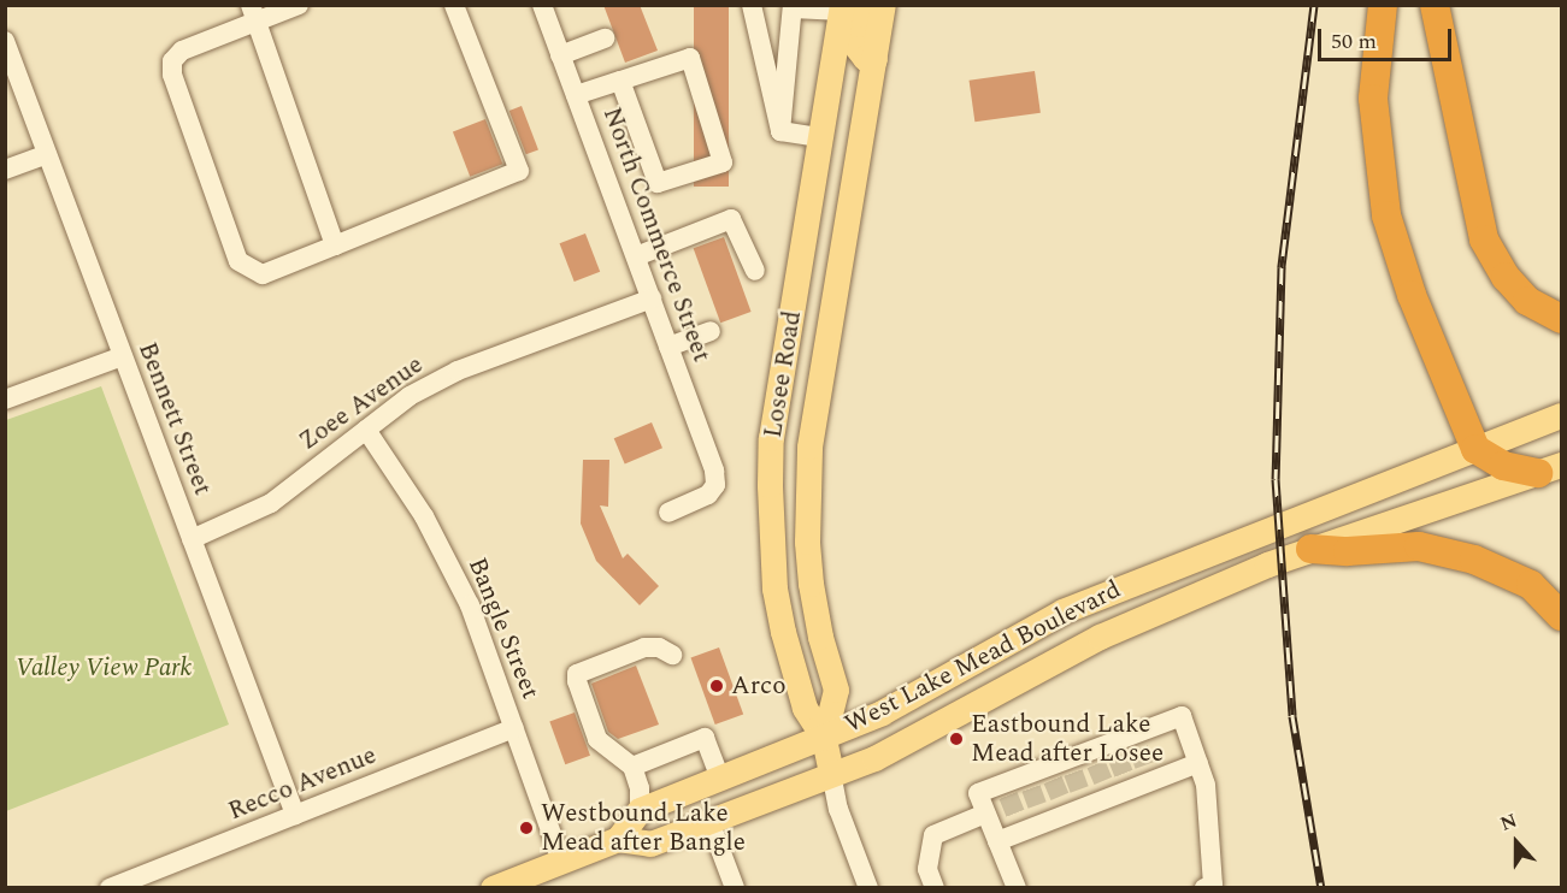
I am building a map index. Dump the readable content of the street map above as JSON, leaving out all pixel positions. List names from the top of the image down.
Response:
{
  "streets": {
    "main road": ["Losee Road", "West Lake Mead Boulevard"],
    "street": [
      "North Commerce Street",
      "Zoee Avenue",
      "Bennett Street",
      "Bangle Street",
      "Recco Avenue"
    ]
  },
  "crossings": [
    ["North Commerce Street", "Zoee Avenue"],
    ["Losee Road", "West Lake Mead Boulevard"],
    ["Zoee Avenue", "Bennett Street"],
    ["Zoee Avenue", "Bangle Street"],
    ["Bennett Street", "Recco Avenue"],
    ["Bangle Street", "West Lake Mead Boulevard"],
    ["Bangle Street", "Recco Avenue"]
  ],
  "parks": ["Valley View Park"],
  "places": ["Arco", "Eastbound Lake Mead after Losee", "Westbound Lake Mead after Bangle"],
  "scale_bar": "50 m",
  "north": "top"
}
